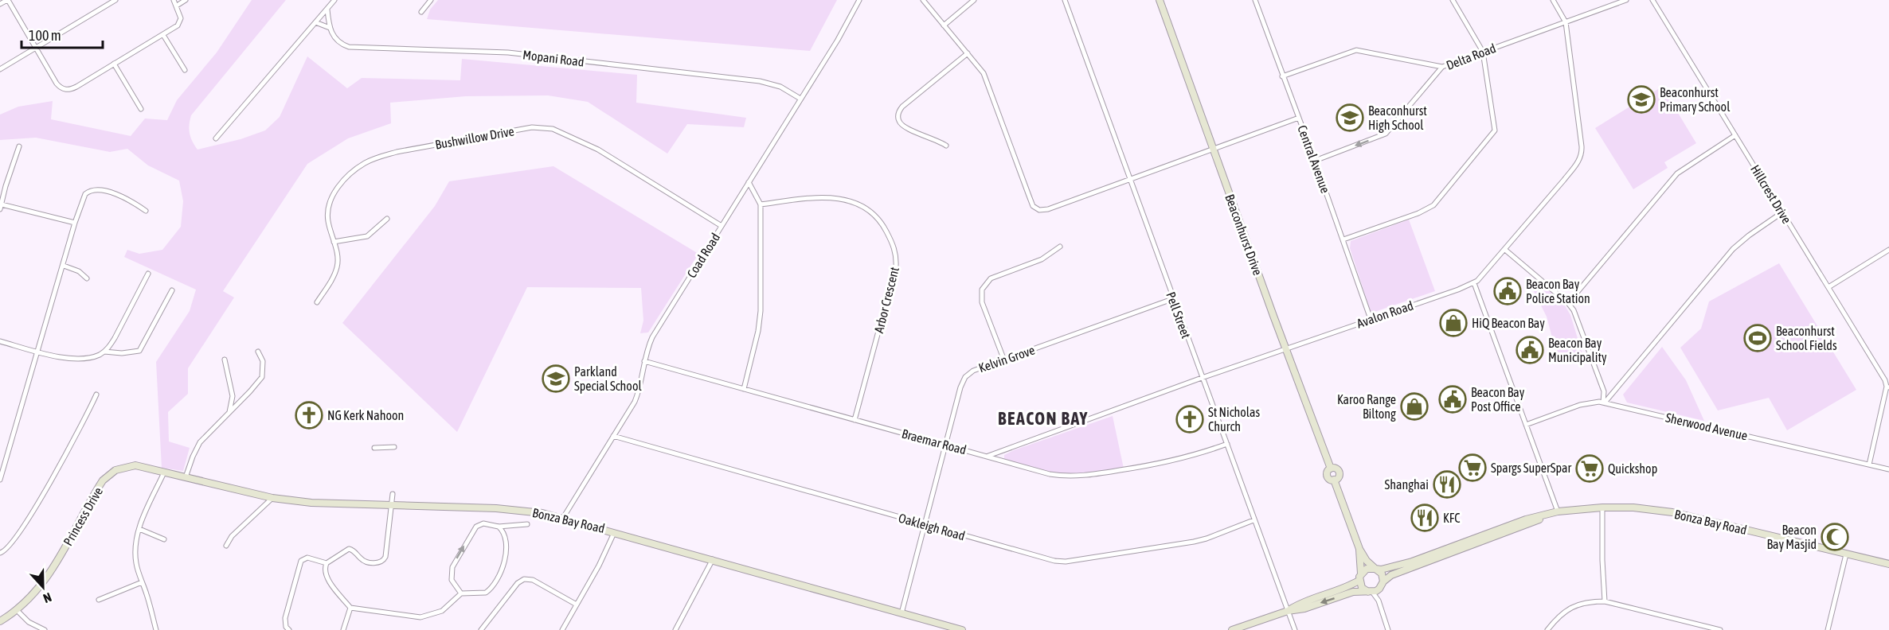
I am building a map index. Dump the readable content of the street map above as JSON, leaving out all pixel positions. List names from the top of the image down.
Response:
{
  "streets": {
    "street": [
      "Delta Road",
      "Mopani Road",
      "Bushwillow Drive",
      "Central Avenue",
      "Hillcrest Drive",
      "Beaconhurst Drive",
      "Coad Road",
      "Arbor Crescent",
      "Avalon Road",
      "Pell Street",
      "Kelvin Grove",
      "Sherwood Avenue",
      "Braemar Road",
      "Princess Drive",
      "Bonza Bay Road",
      "Oakleigh Road"
    ]
  },
  "crossings": [
    ["Delta Road", "Central Avenue"],
    ["Delta Road", "Avalon Road"],
    ["Mopani Road", "Coad Road"],
    ["Bushwillow Drive", "Coad Road"],
    ["Central Avenue", "Avalon Road"],
    ["Beaconhurst Drive", "Avalon Road"],
    ["Coad Road", "Braemar Road"],
    ["Coad Road", "Bonza Bay Road"],
    ["Coad Road", "Oakleigh Road"],
    ["Arbor Crescent", "Braemar Road"],
    ["Avalon Road", "Pell Street"],
    ["Avalon Road", "Braemar Road"],
    ["Pell Street", "Kelvin Grove"],
    ["Pell Street", "Braemar Road"],
    ["Pell Street", "Oakleigh Road"],
    ["Kelvin Grove", "Braemar Road"],
    ["Kelvin Grove", "Bonza Bay Road"],
    ["Kelvin Grove", "Oakleigh Road"],
    ["Princess Drive", "Bonza Bay Road"]
  ],
  "one_way": ["Delta Road"],
  "districts": ["BEACON BAY"],
  "places": {
    "school or university": ["Beaconhurst Primary School", "Beaconhurst High School", "Parkland Special School"],
    "public building": ["Beacon Bay Police Station", "Beacon Bay Municipality", "Beacon Bay Post Office"],
    "shop": ["HiQ Beacon Bay", "Karoo Range Biltong"],
    "sports": ["Beaconhurst School Fields"],
    "church": ["NG Kerk Nahoon", "St Nicholas Church"],
    "supermarket": ["Spargs SuperSpar", "Quickshop"],
    "restaurant": ["Shanghai", "KFC"],
    "mosque": ["Beacon Bay Masjid"]
  },
  "scale_bar": "100 m",
  "north": "bottom"
}
